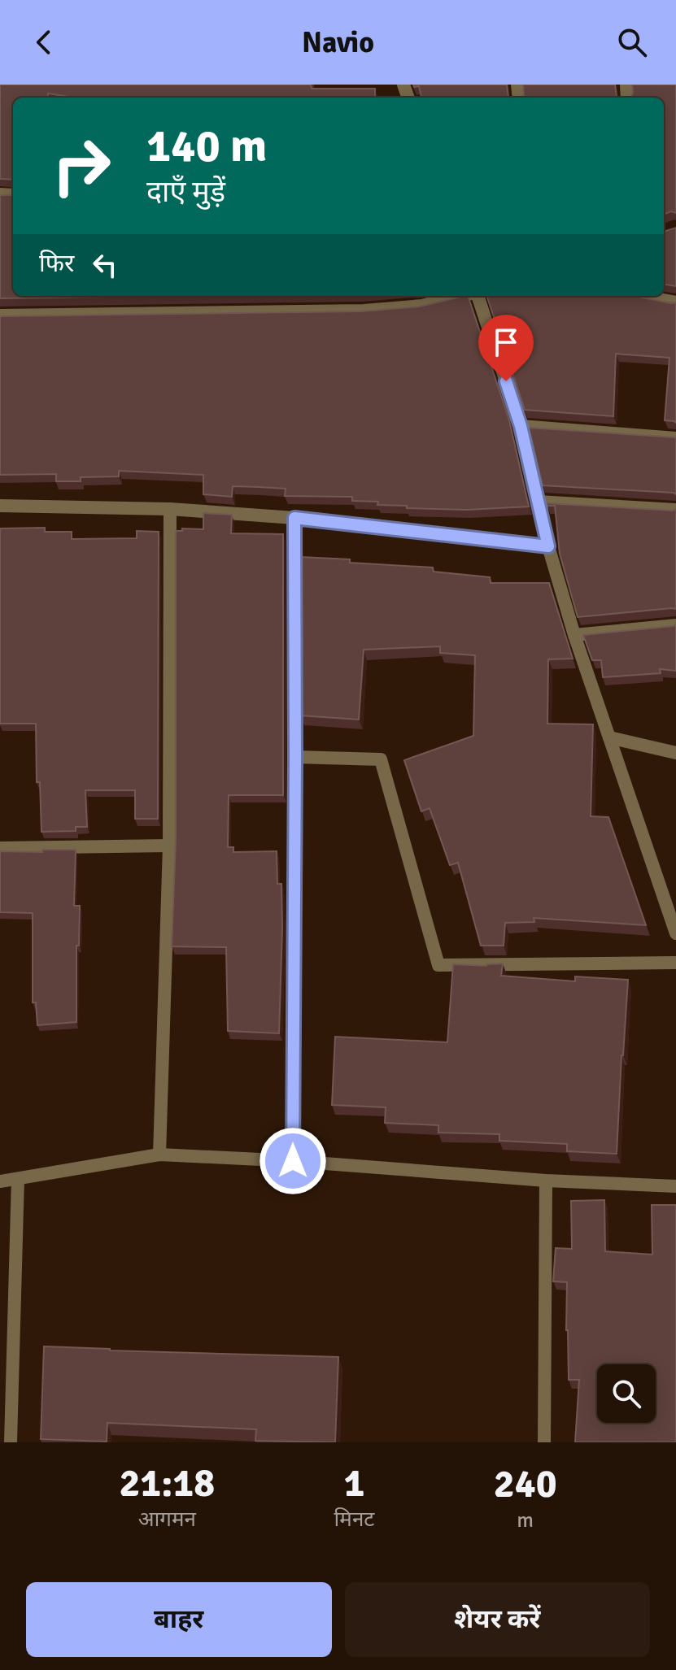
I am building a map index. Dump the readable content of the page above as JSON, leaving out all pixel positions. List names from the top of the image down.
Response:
{
  "page": {
    "header": "Navio",
    "turn": ["140 m", "दाएँ मुड़ें"],
    "then": "फिर",
    "eta": [
      "21:18",
      "आगमन",
      "1",
      "मिनट",
      "240",
      "m"
    ],
    "buttons": ["बाहर", "शेयर करें"]
  }
}
